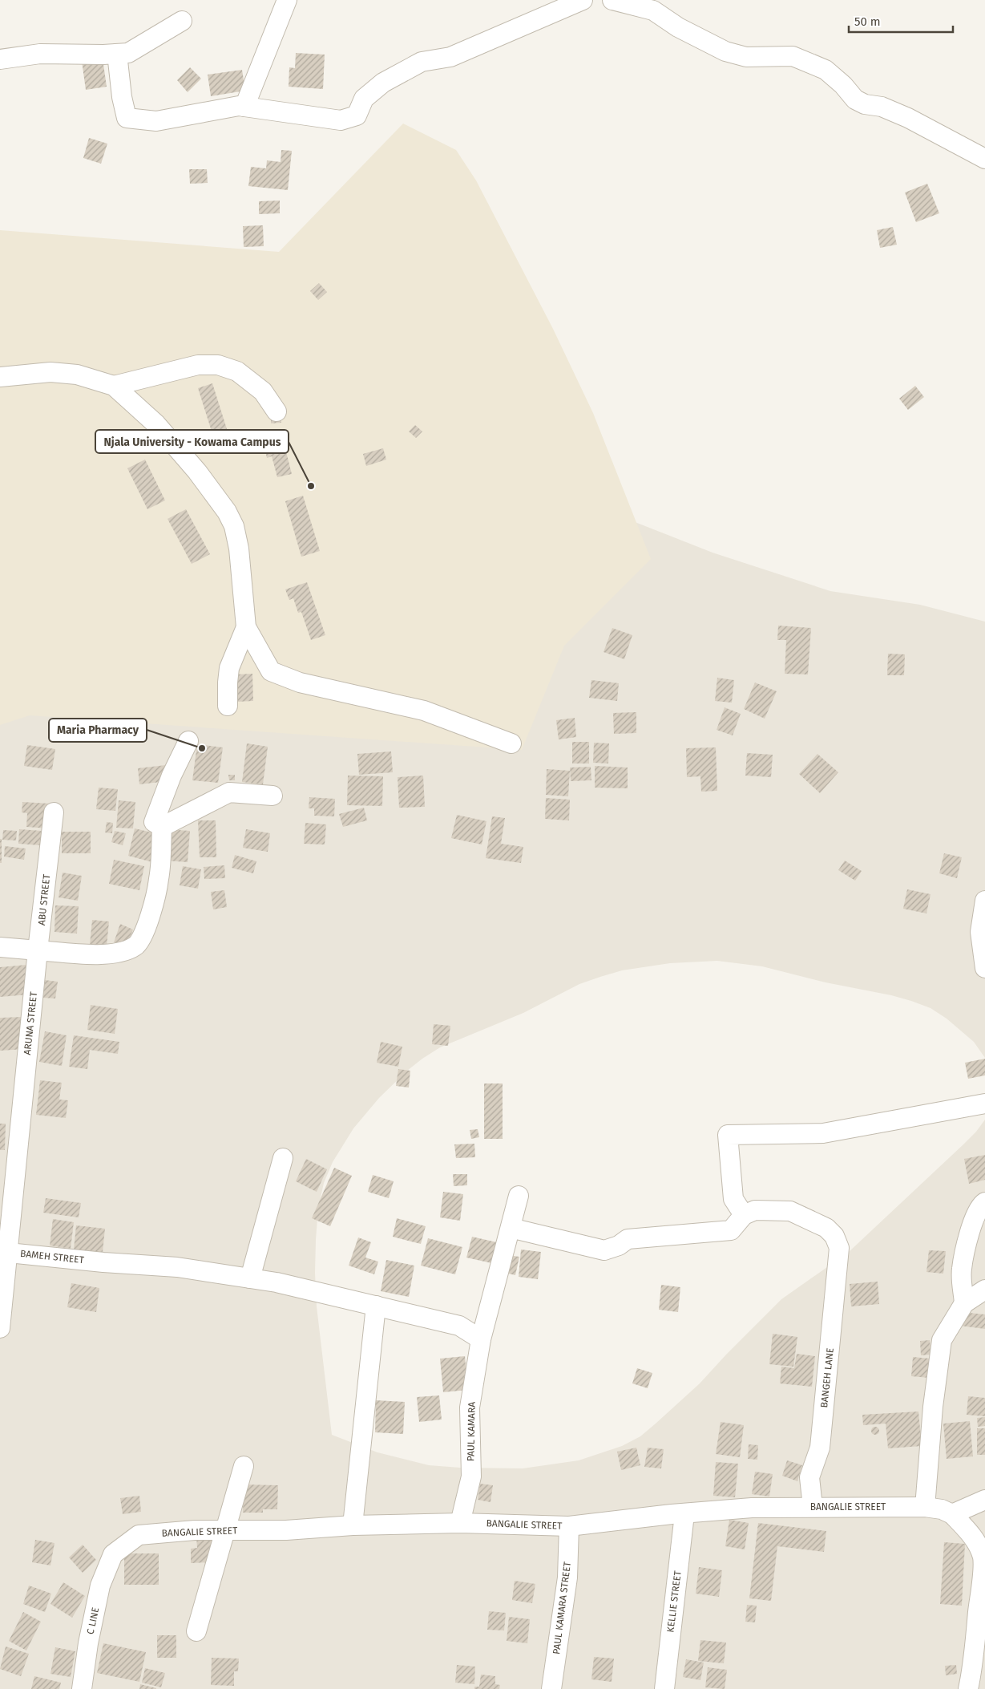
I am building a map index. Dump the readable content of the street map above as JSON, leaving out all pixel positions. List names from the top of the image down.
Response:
{
  "streets": {
    "street": [
      "ABU STREET",
      "ARUNA STREET",
      "BAMEH STREET",
      "BANGEH LANE",
      "PAUL KAMARA",
      "BANGALIE STREET",
      "KELLIE STREET",
      "PAUL KAMARA STREET",
      "C LINE"
    ]
  },
  "crossings": [
    ["ABU STREET", "ARUNA STREET"],
    ["ARUNA STREET", "BAMEH STREET"],
    ["BAMEH STREET", "PAUL KAMARA"],
    ["BANGEH LANE", "BANGALIE STREET"],
    ["PAUL KAMARA", "BANGALIE STREET"],
    ["BANGALIE STREET", "KELLIE STREET"],
    ["BANGALIE STREET", "PAUL KAMARA STREET"],
    ["BANGALIE STREET", "C LINE"]
  ],
  "places": ["Njala University - Kowama Campus", "Maria Pharmacy"],
  "scale_bar": "50 m"
}
